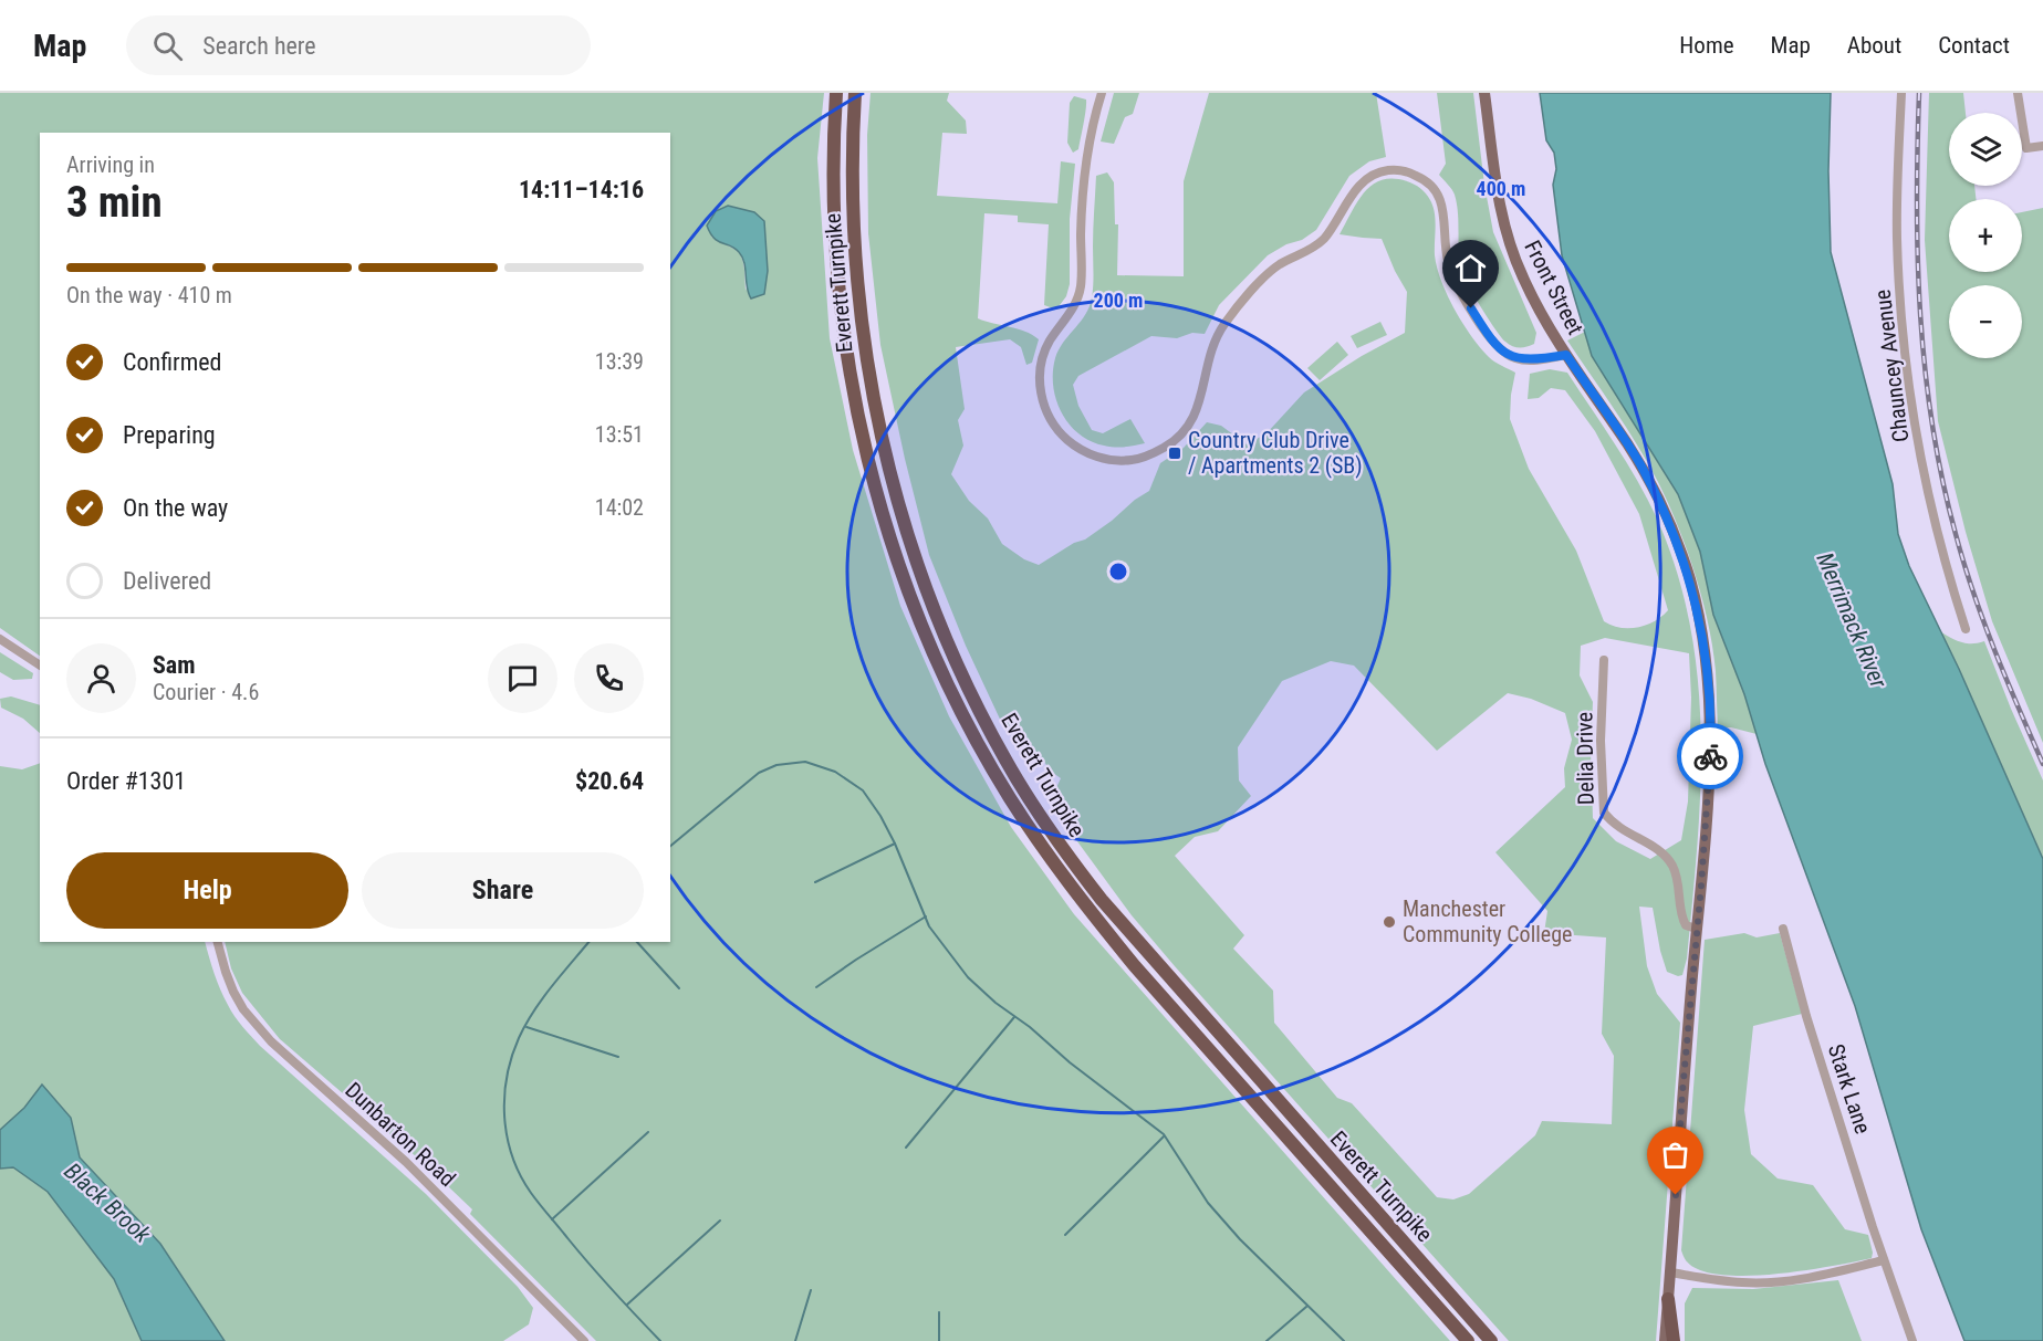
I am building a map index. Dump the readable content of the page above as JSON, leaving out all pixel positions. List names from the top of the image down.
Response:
{
  "streets": {
    "highway": ["Everett Turnpike"],
    "main road": ["Front Street"],
    "street": [
      "Chauncey Avenue",
      "Delia Drive",
      "Stark Lane",
      "Dunbarton Road"
    ]
  },
  "crossings": [
    ["Front Street", "Delia Drive"]
  ],
  "water": ["Merrimack River", "Black Brook"],
  "places": {
    "transit": ["Country Club Drive / Apartments 2 (SB)"],
    "other": ["Manchester Community College"]
  },
  "page": {
    "header": "Map",
    "search": "Search here",
    "nav": [
      "Home",
      "Map",
      "About",
      "Contact"
    ],
    "map_buttons": ["+", "−"],
    "heading": ["3 min", "Arriving in", "14:11–14:16"],
    "panel": [
      "Sam",
      "Courier · 4.6",
      "Order #1301",
      "$20.64"
    ],
    "bar": "On the way · 410 m",
    "list": [
      ["Confirmed", "13:39"],
      ["Preparing", "13:51"],
      ["On the way", "14:02"],
      "Delivered"
    ],
    "buttons": ["Help", "Share"]
  },
  "rings": ["400 m", "200 m"]
}
